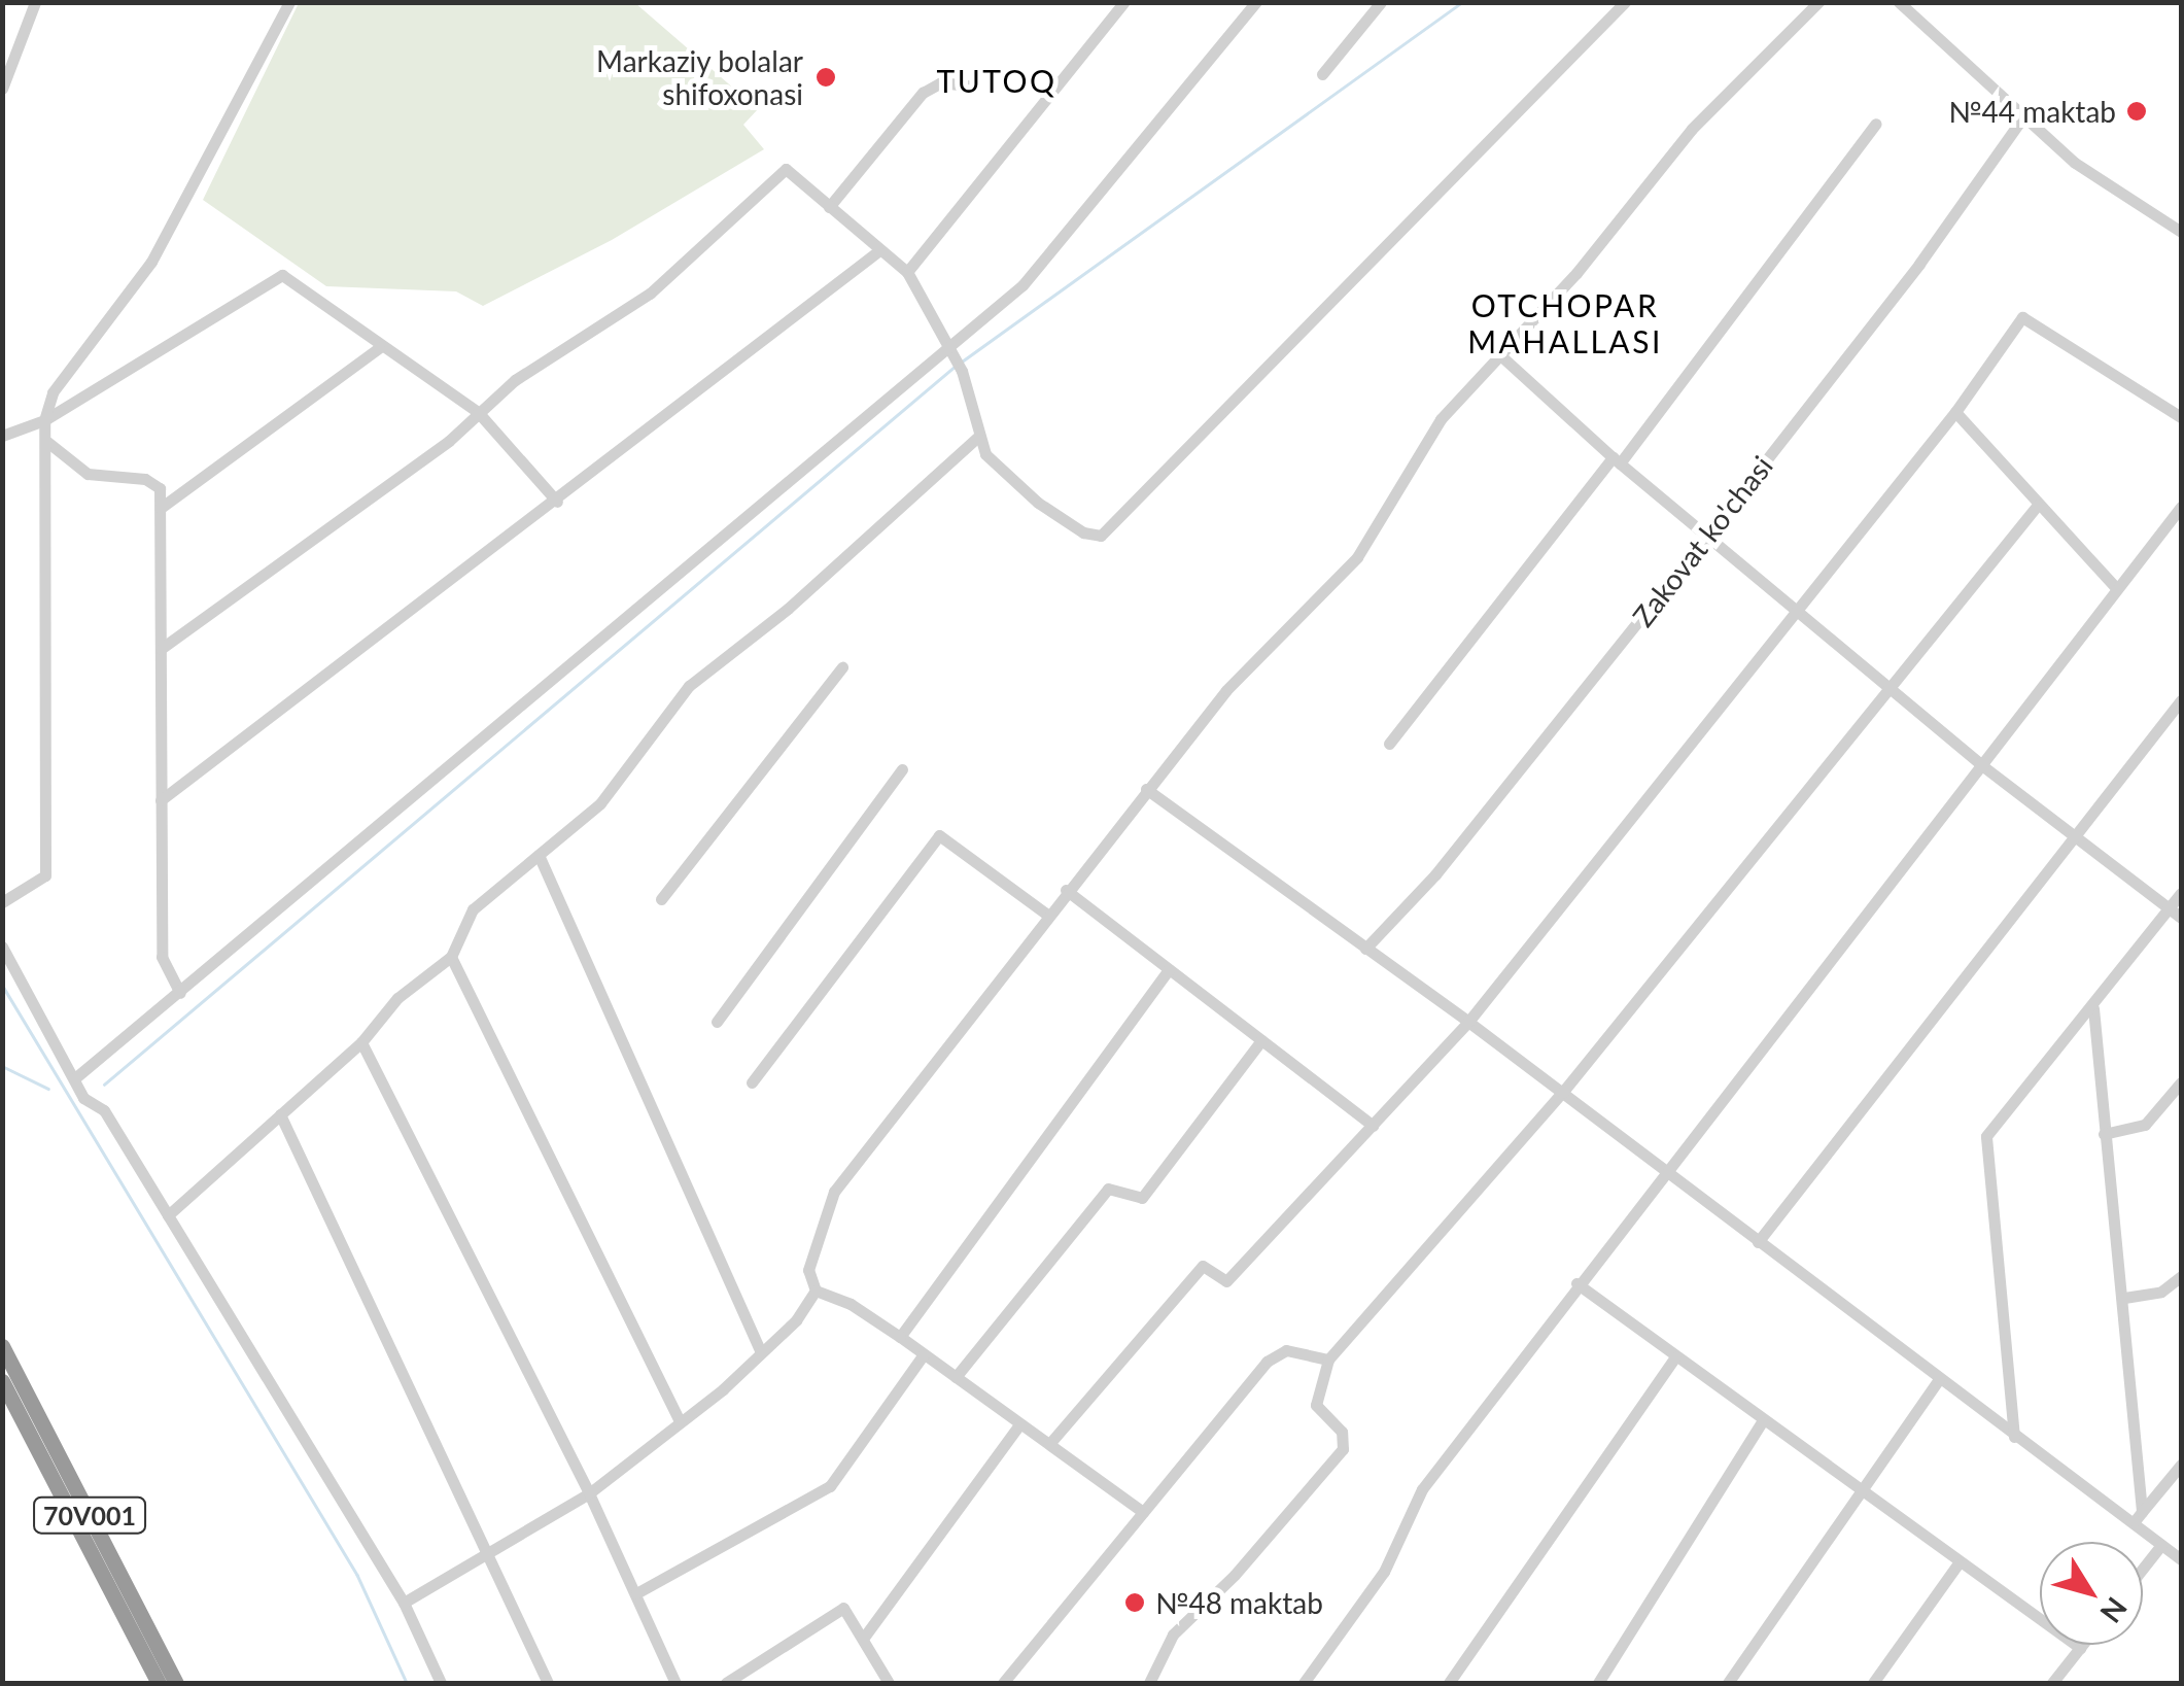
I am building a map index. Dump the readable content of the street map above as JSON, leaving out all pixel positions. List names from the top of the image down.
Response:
{
  "streets": {
    "highway": ["70V001"],
    "street": ["Zakovat ko'chasi"]
  },
  "districts": ["TUTOQ", "OTCHOPAR MAHALLASI"],
  "places": ["Markaziy bolalar shifoxonasi", "№44 maktab", "№48 maktab"],
  "north": "bottom right"
}
